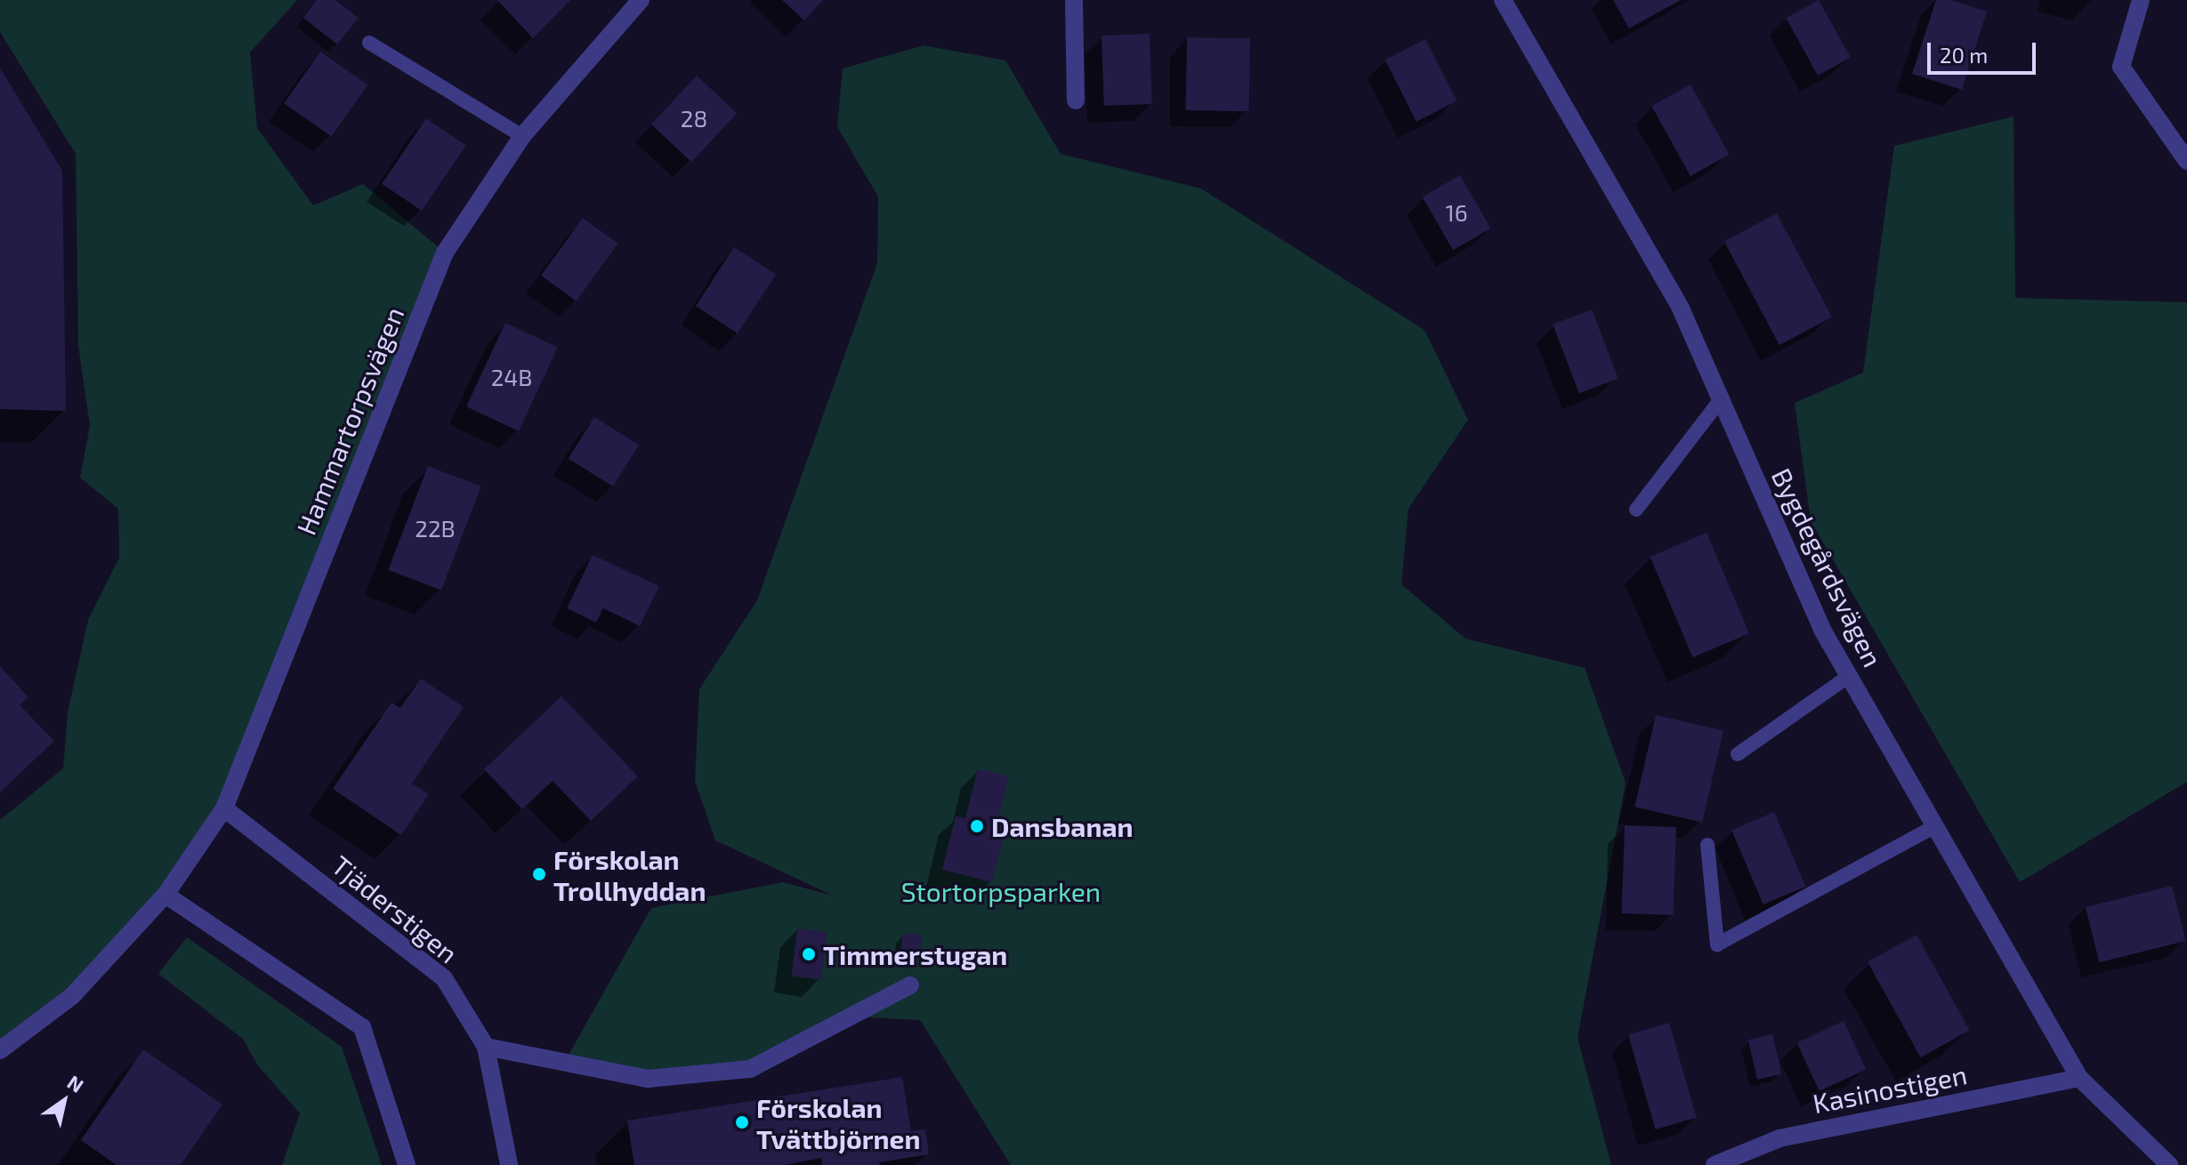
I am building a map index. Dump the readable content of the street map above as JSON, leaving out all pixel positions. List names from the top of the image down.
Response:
{
  "streets": {
    "street": [
      "Hammartorpsvägen",
      "Bygdegårdsvägen",
      "Tjäderstigen",
      "Kasinostigen"
    ]
  },
  "crossings": [
    ["Hammartorpsvägen", "Tjäderstigen"],
    ["Bygdegårdsvägen", "Kasinostigen"]
  ],
  "parks": ["Stortorpsparken"],
  "places": [
    "Dansbanan",
    "Förskolan Trollhyddan",
    "Timmerstugan",
    "Förskolan Tvättbjörnen"
  ],
  "house_numbers": [
    "28",
    "16",
    "24B",
    "22B"
  ],
  "scale_bar": "20 m",
  "north": "top right"
}
